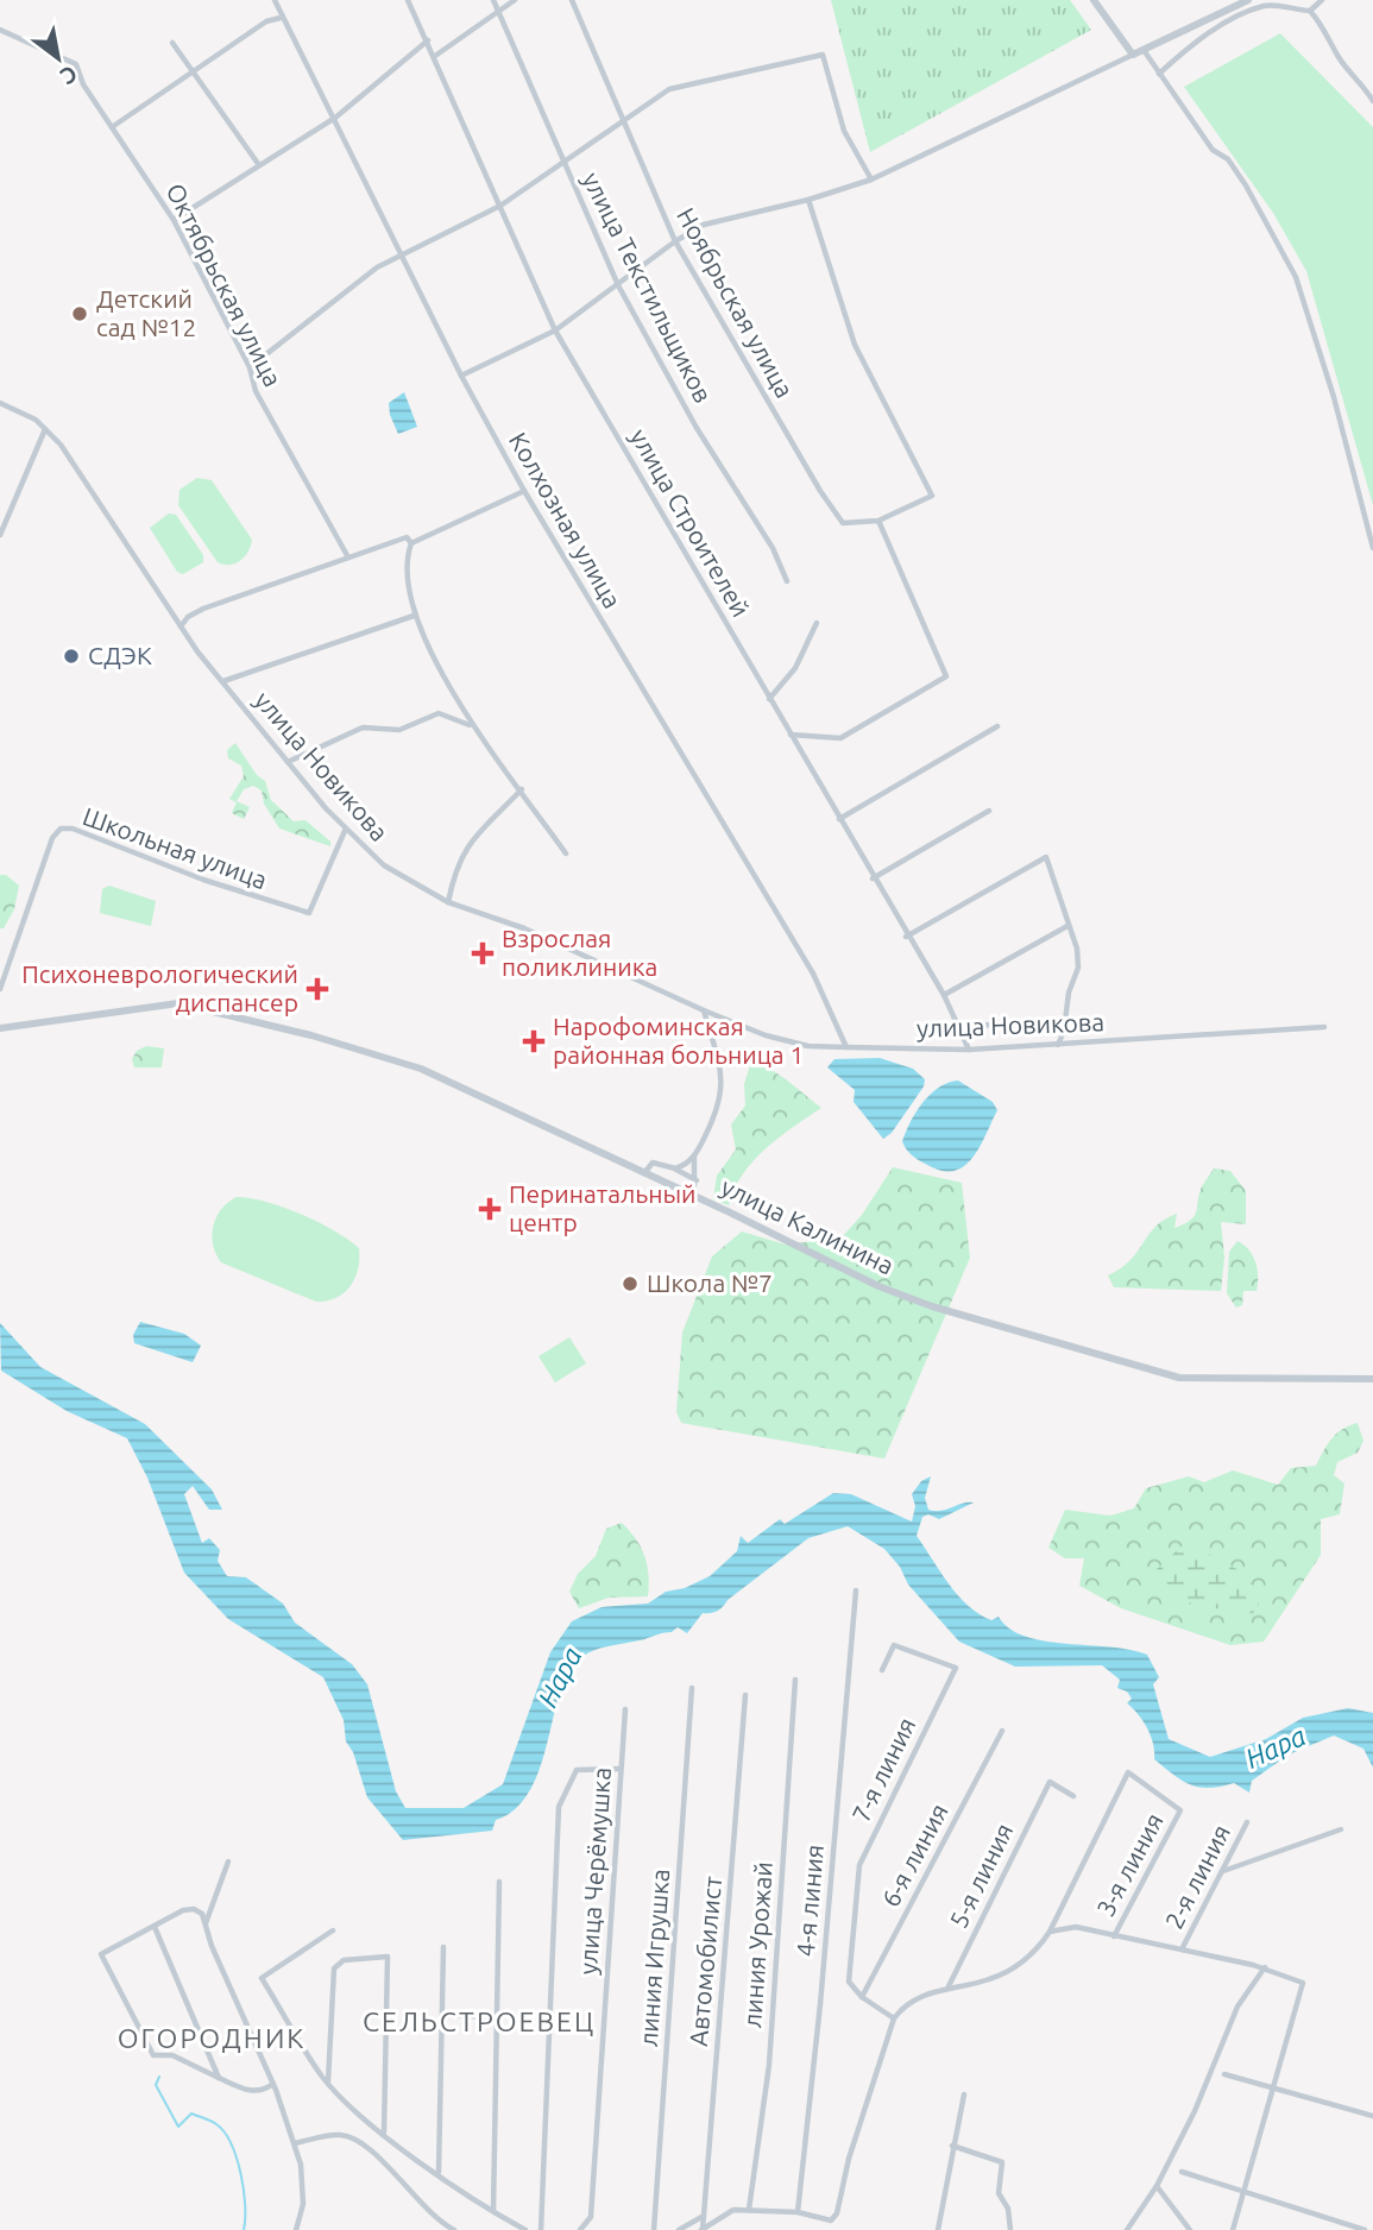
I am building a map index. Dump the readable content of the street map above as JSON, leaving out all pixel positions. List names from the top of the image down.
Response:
{
  "streets": {
    "street": [
      "Октябрьская улица",
      "улица Текстильщиков",
      "Ноябрьская улица",
      "Колхозная улица",
      "улица Строителей",
      "улица Новикова",
      "Школьная улица",
      "улица Калинина",
      "7-я линия",
      "6-я линия",
      "3-я линия",
      "улица Черёмушка",
      "5-я линия",
      "2-я линия",
      "4-я линия",
      "линия Урожай",
      "линия Игрушка",
      "Автомобилист"
    ]
  },
  "crossings": [
    ["Колхозная улица", "улица Новикова"],
    ["улица Строителей", "улица Новикова"],
    ["улица Новикова", "Школьная улица"],
    ["7-я линия", "6-я линия"]
  ],
  "districts": ["СЕЛЬСТРОЕВЕЦ", "ОГОРОДНИК"],
  "water": ["Нара"],
  "places": {
    "other": ["Детский сад №12", "СДЭК", "Школа №7"],
    "health": [
      "Взрослая поликлиника",
      "Психоневрологический диспансер",
      "Нарофоминская районная больница 1",
      "Перинатальный центр"
    ]
  },
  "north": "bottom right"
}
